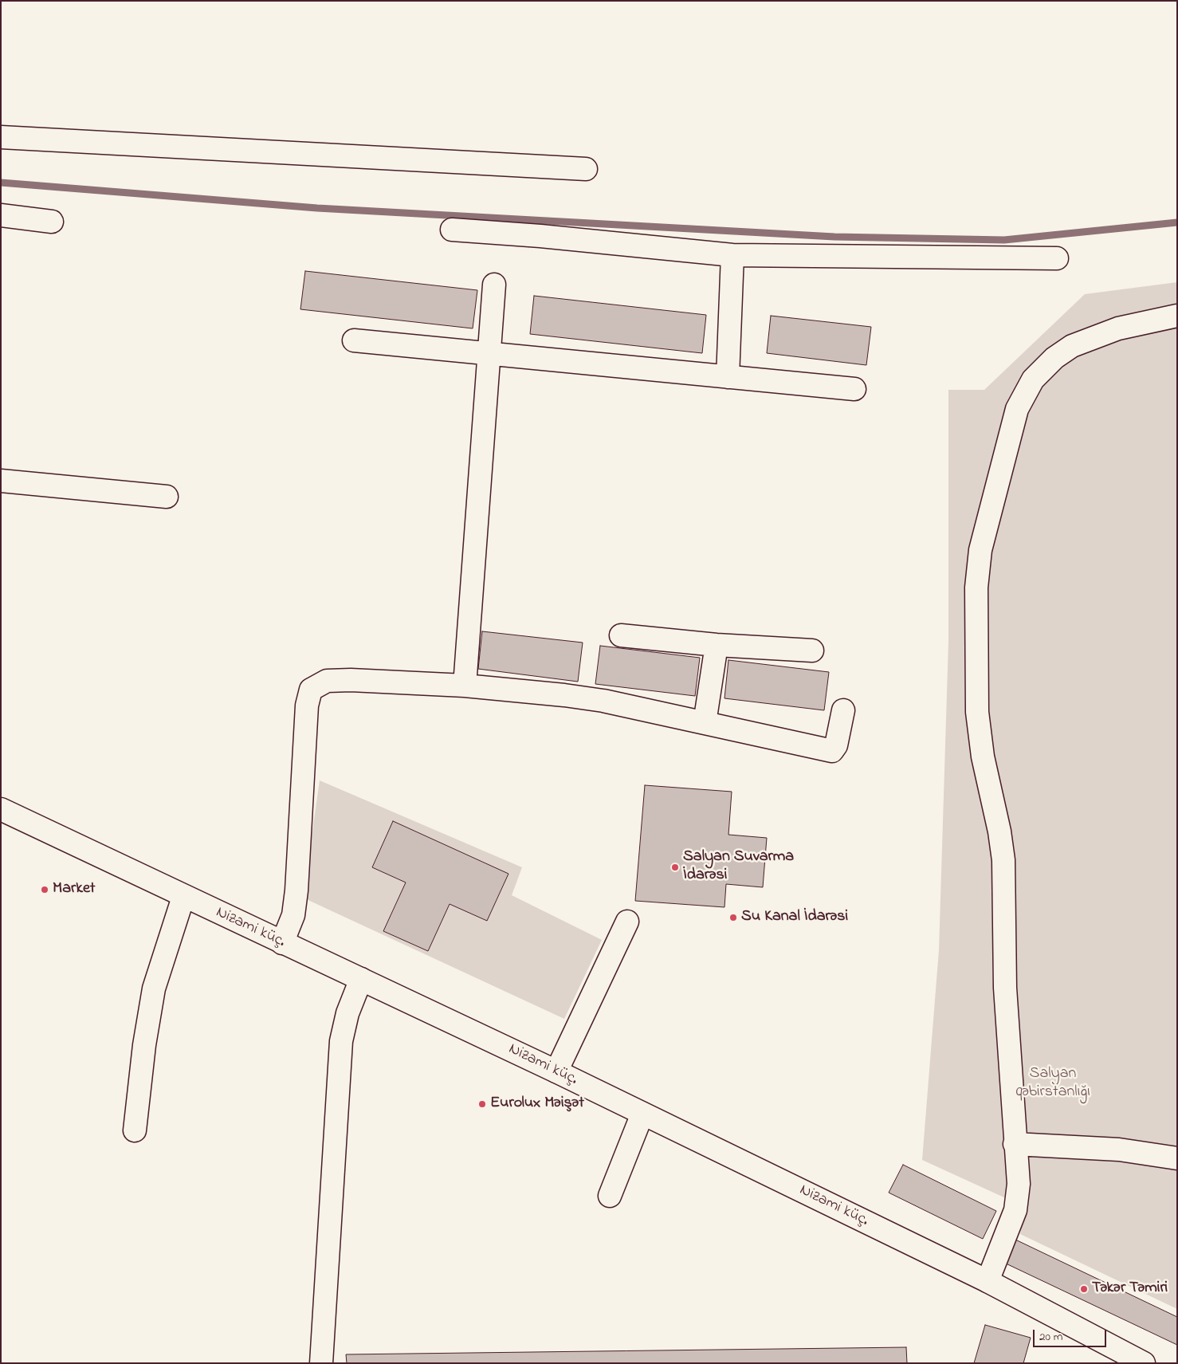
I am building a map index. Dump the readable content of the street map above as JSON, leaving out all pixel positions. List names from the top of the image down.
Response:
{
  "streets": {
    "street": ["Nizami küç."]
  },
  "parks": ["Salyan qəbirstanlığı"],
  "places": [
    "Salyan Suvarma İdarəsi",
    "Market",
    "Su Kanal İdarəsi",
    "Eurolux Məişət",
    "Təkər Təmiri"
  ],
  "scale_bar": "20 m"
}
